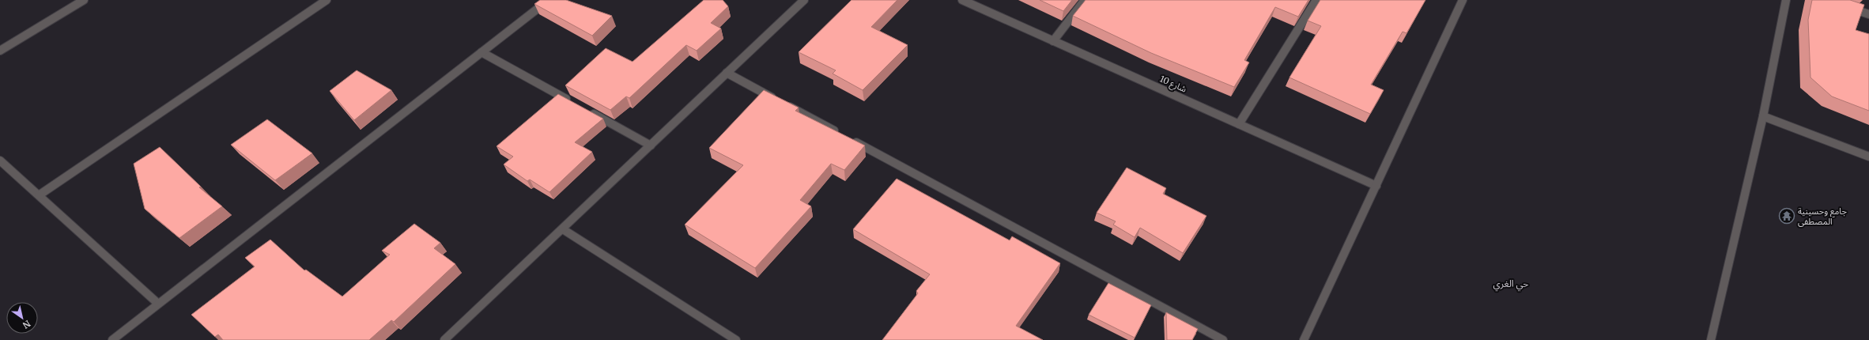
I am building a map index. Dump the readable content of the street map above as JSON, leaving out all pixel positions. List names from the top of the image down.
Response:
{
  "streets": {
    "street": ["شارع 10"]
  },
  "districts": ["حي الغري"],
  "places": {
    "temple": ["جامع وحسينية المصطفى"]
  },
  "north": "bottom right"
}
